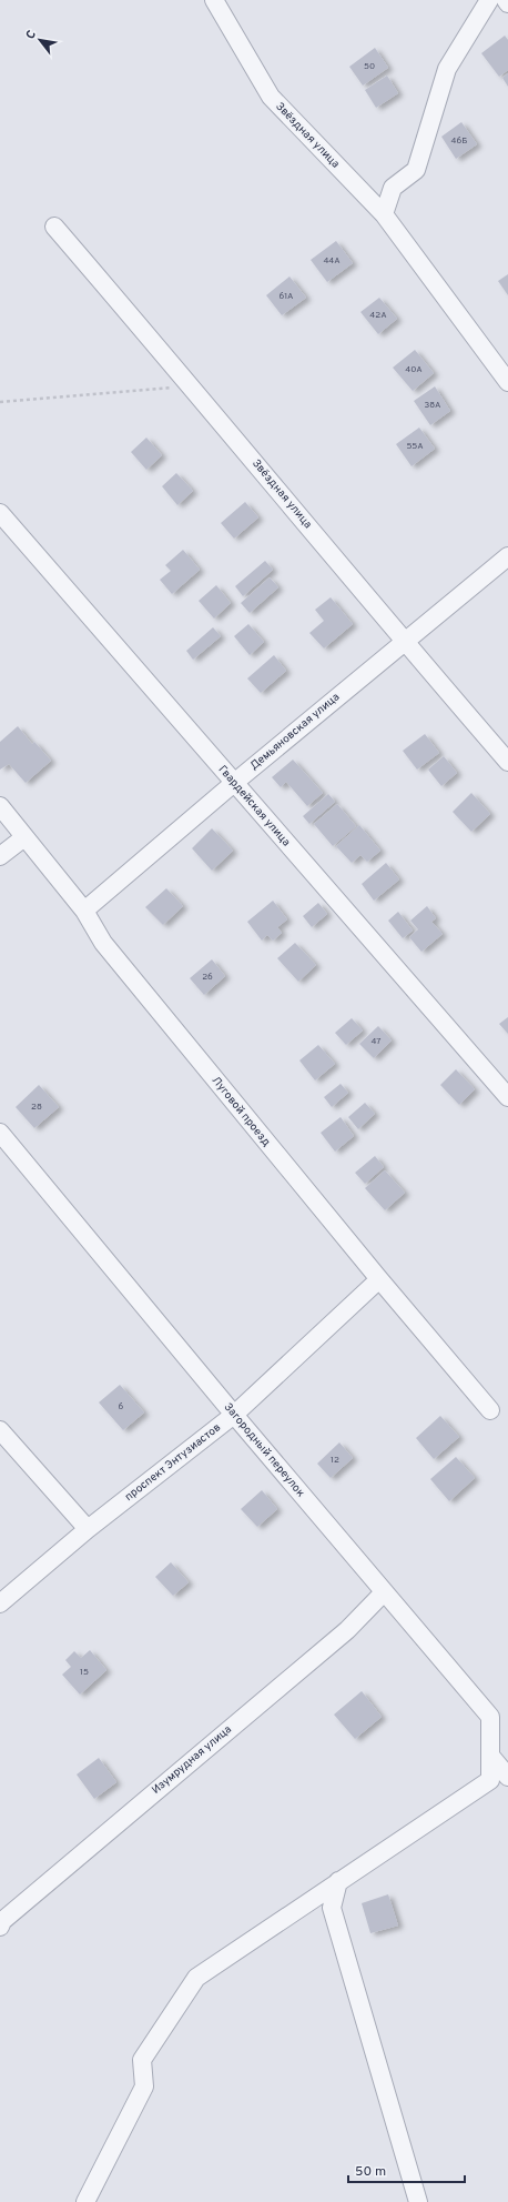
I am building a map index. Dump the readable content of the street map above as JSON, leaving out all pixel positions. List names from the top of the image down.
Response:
{
  "streets": {
    "street": [
      "Звёздная улица",
      "Демьяновская улица",
      "Гвардейская улица",
      "Луговой проезд",
      "Загородный переулок",
      "проспект Энтузиастов",
      "Изумрудная улица"
    ]
  },
  "crossings": [
    ["Звёздная улица", "Демьяновская улица"],
    ["Демьяновская улица", "Гвардейская улица"],
    ["Демьяновская улица", "Луговой проезд"],
    ["Луговой проезд", "проспект Энтузиастов"],
    ["Загородный переулок", "проспект Энтузиастов"],
    ["Загородный переулок", "Изумрудная улица"]
  ],
  "house_numbers": [
    "50",
    "46Б",
    "44А",
    "61А",
    "42А",
    "40А",
    "38А",
    "55А",
    "26",
    "47",
    "28",
    "6",
    "12",
    "15"
  ],
  "scale_bar": "50 m",
  "north": "top left"
}
